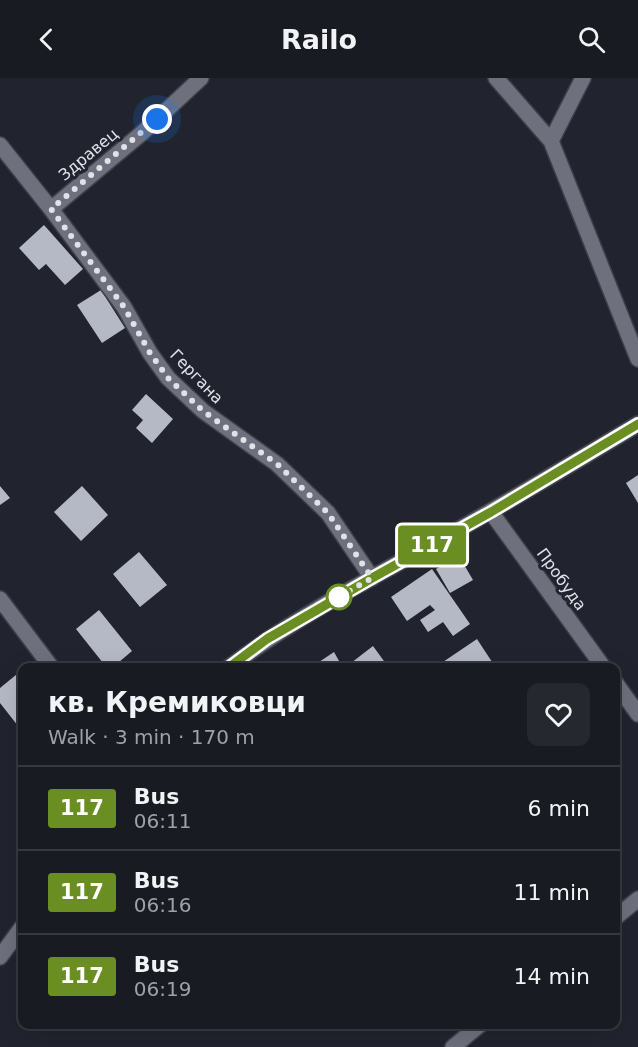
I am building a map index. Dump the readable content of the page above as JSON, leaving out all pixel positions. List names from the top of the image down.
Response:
{
  "streets": {
    "street": ["Здравец", "Гергана", "Пробуда"]
  },
  "crossings": [
    ["Здравец", "Гергана"]
  ],
  "lines": ["bus line 117"],
  "page": {
    "header": "Railo",
    "on_map": "117",
    "heading": ["кв. Кремиковци", "Walk · 3 min · 170 m"],
    "list": [
      {
        "mark": "117",
        "name": "Bus",
        "note": "06:11",
        "value": "6 min"
      },
      {
        "mark": "117",
        "name": "Bus",
        "note": "06:16",
        "value": "11 min"
      },
      {
        "mark": "117",
        "name": "Bus",
        "note": "06:19",
        "value": "14 min"
      }
    ]
  }
}
